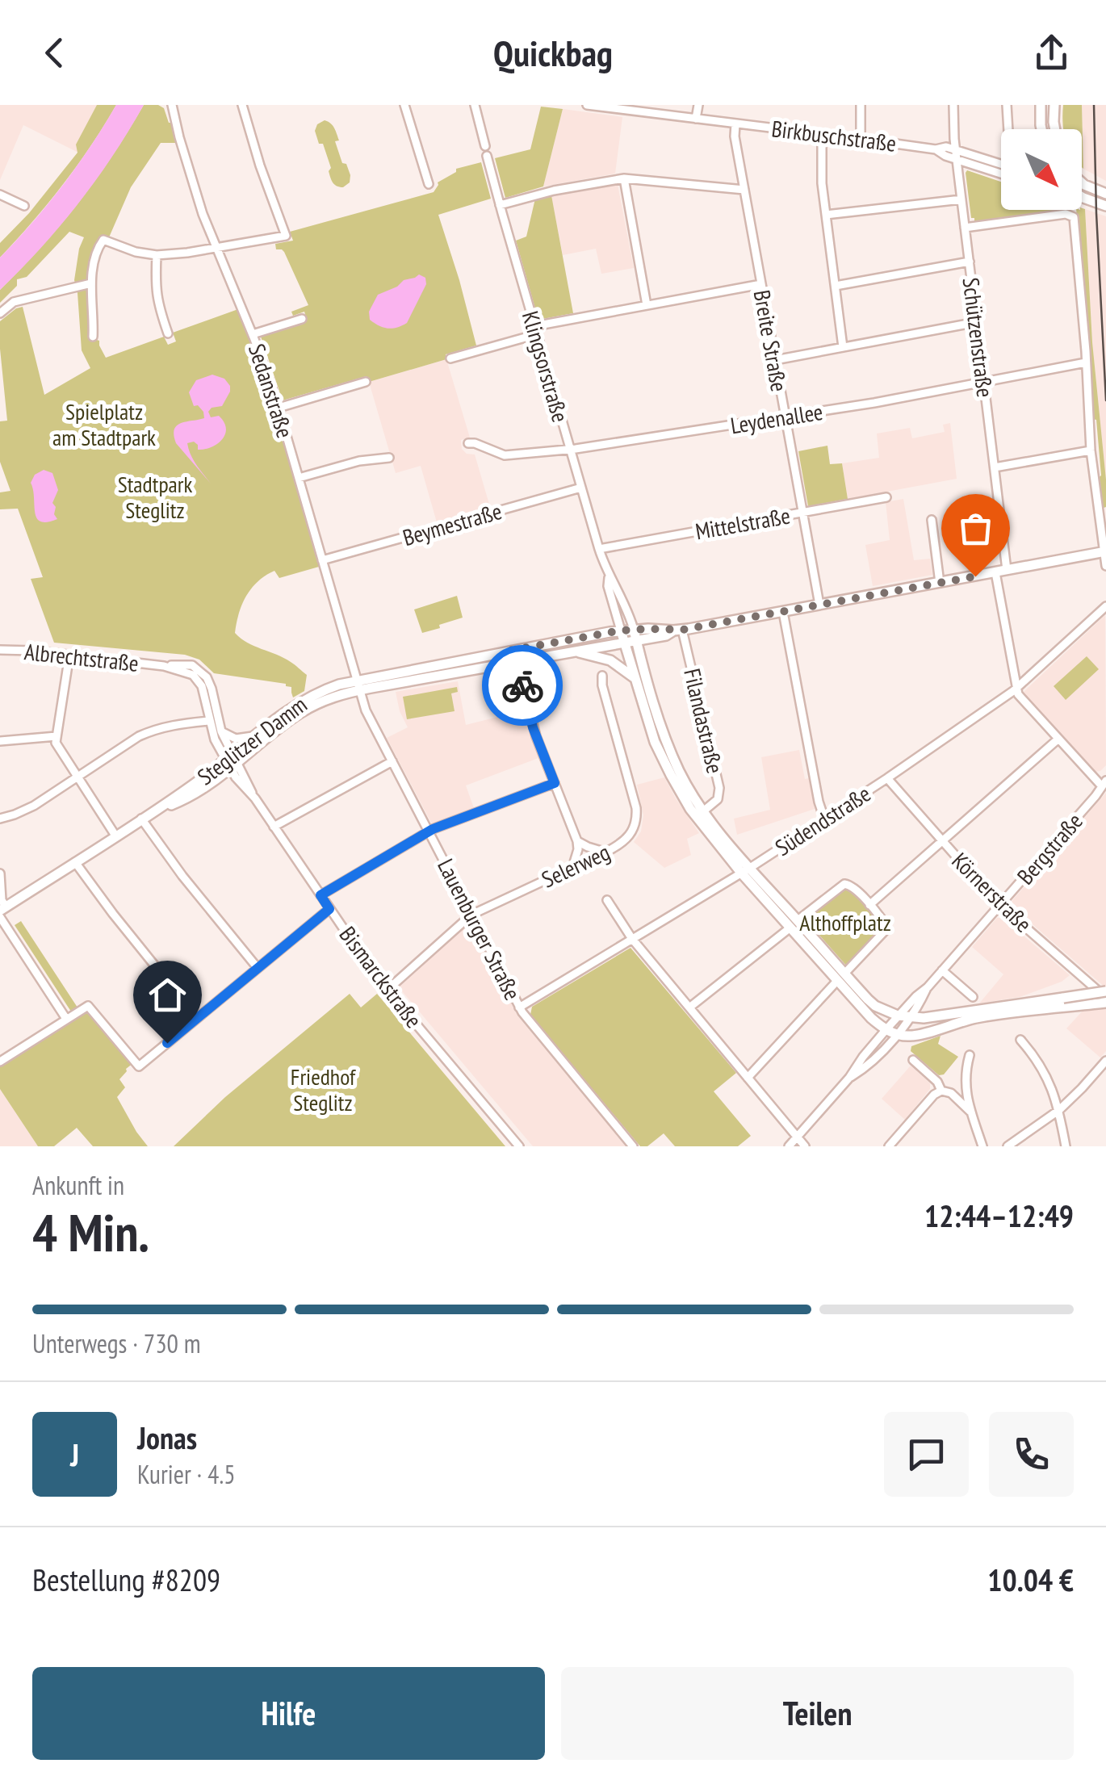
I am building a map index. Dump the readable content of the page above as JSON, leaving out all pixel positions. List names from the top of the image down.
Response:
{
  "streets": {
    "main road": ["Steglitzer Damm"],
    "street": [
      "Birkbuschstraße",
      "Schützenstraße",
      "Breite Straße",
      "Klingsorstraße",
      "Sedanstraße",
      "Leydenallee",
      "Mittelstraße",
      "Beymestraße",
      "Albrechtstraße",
      "Filandastraße",
      "Südendstraße",
      "Bergstraße",
      "Selerweg",
      "Körnerstraße",
      "Lauenburger Straße",
      "Bismarckstraße"
    ]
  },
  "crossings": [
    ["Birkbuschstraße", "Schützenstraße"],
    ["Birkbuschstraße", "Breite Straße"],
    ["Schützenstraße", "Leydenallee"],
    ["Breite Straße", "Leydenallee"],
    ["Breite Straße", "Mittelstraße"],
    ["Klingsorstraße", "Leydenallee"],
    ["Klingsorstraße", "Mittelstraße"],
    ["Klingsorstraße", "Beymestraße"],
    ["Sedanstraße", "Beymestraße"],
    ["Sedanstraße", "Steglitzer Damm"],
    ["Sedanstraße", "Lauenburger Straße"],
    ["Albrechtstraße", "Bismarckstraße"],
    ["Steglitzer Damm", "Lauenburger Straße"],
    ["Steglitzer Damm", "Bismarckstraße"],
    ["Südendstraße", "Körnerstraße"],
    ["Südendstraße", "Lauenburger Straße"],
    ["Bergstraße", "Körnerstraße"],
    ["Selerweg", "Lauenburger Straße"],
    ["Selerweg", "Bismarckstraße"]
  ],
  "parks": [
    "Spielplatz am Stadtpark",
    "Stadtpark Steglitz",
    "Althoffplatz",
    "Friedhof Steglitz"
  ],
  "north": "bottom right",
  "page": {
    "header": "Quickbag",
    "heading": ["4 Min.", "Ankunft in", "12:44–12:49"],
    "panel": [
      "Jonas",
      "Kurier · 4.5",
      "Bestellung #8209",
      "10.04 €"
    ],
    "bar": "Unterwegs · 730 m",
    "round": "J",
    "buttons": ["Hilfe", "Teilen"]
  }
}
